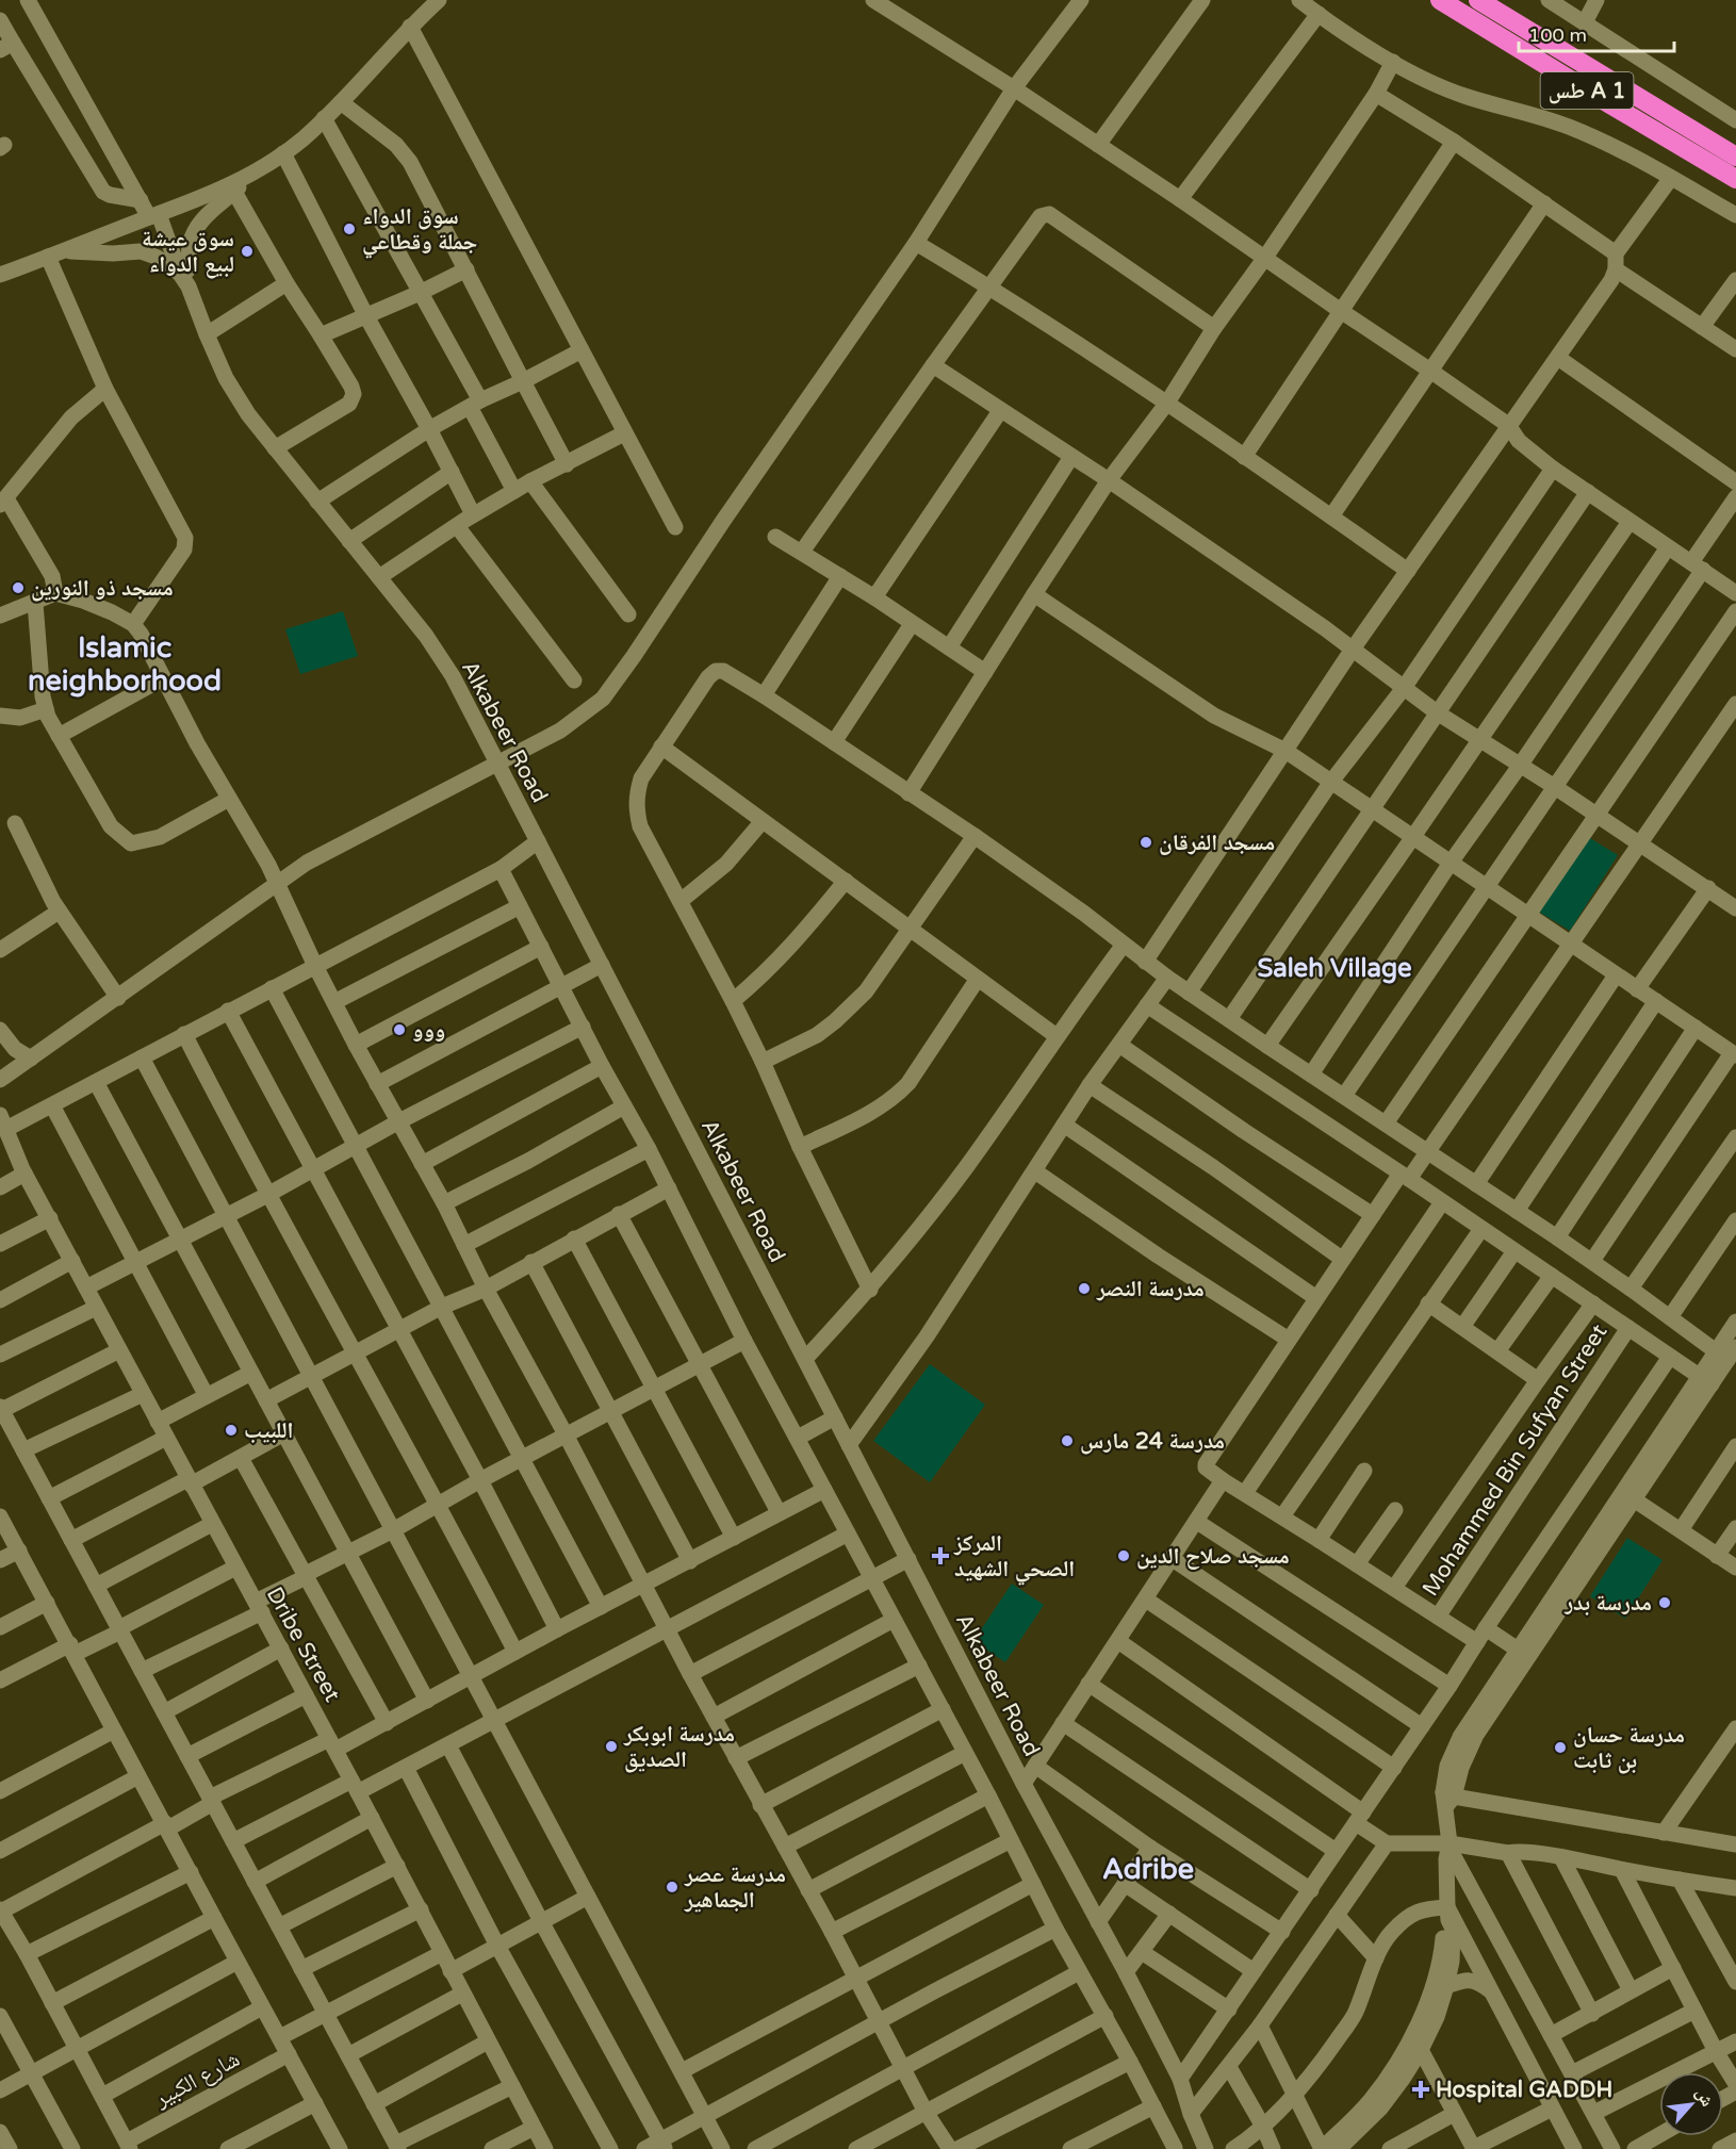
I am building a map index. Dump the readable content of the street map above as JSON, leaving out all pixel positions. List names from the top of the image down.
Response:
{
  "streets": {
    "highway": ["طس A 1"],
    "street": [
      "Alkabeer Road",
      "Mohammed Bin Sufyan Street",
      "Dribe Street",
      "شارع الكبير"
    ]
  },
  "districts": ["Islamic neighborhood", "Saleh Village", "Adribe"],
  "places": {
    "other": [
      "سوق الدواء جملة وقطاعي",
      "سوق عيشة لبيع الدواء",
      "مسجد ذو النورين",
      "مسجد الفرقان",
      "ووو",
      "مدرسة النصر",
      "اللبيب",
      "مدرسة 24 مارس",
      "مسجد صلاح الدين",
      "مدرسة بدر",
      "مدرسة ابوبكر الصديق",
      "مدرسة حسان بن ثابت",
      "مدرسة عصر الجماهير"
    ],
    "health": ["المركز الصحي الشهيد", "Hospital GADDH"]
  },
  "scale_bar": "100 m",
  "north": "top right"
}
